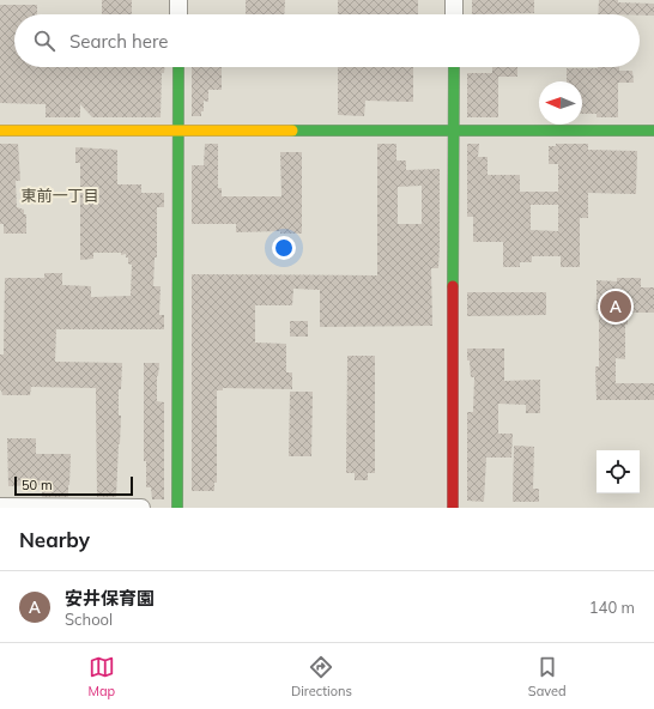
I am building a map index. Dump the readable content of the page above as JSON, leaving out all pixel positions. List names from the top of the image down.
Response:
{
  "districts": ["東前一丁目"],
  "scale_bar": "50 m",
  "north": "left",
  "page": {
    "search": "Search here",
    "pins": "A",
    "scale": "50 m",
    "heading": "Nearby",
    "list": [
      {
        "mark": "A",
        "name": "安井保育園",
        "note": "School",
        "value": "140 m"
      }
    ],
    "nav": ["Map", "Directions", "Saved"]
  }
}
